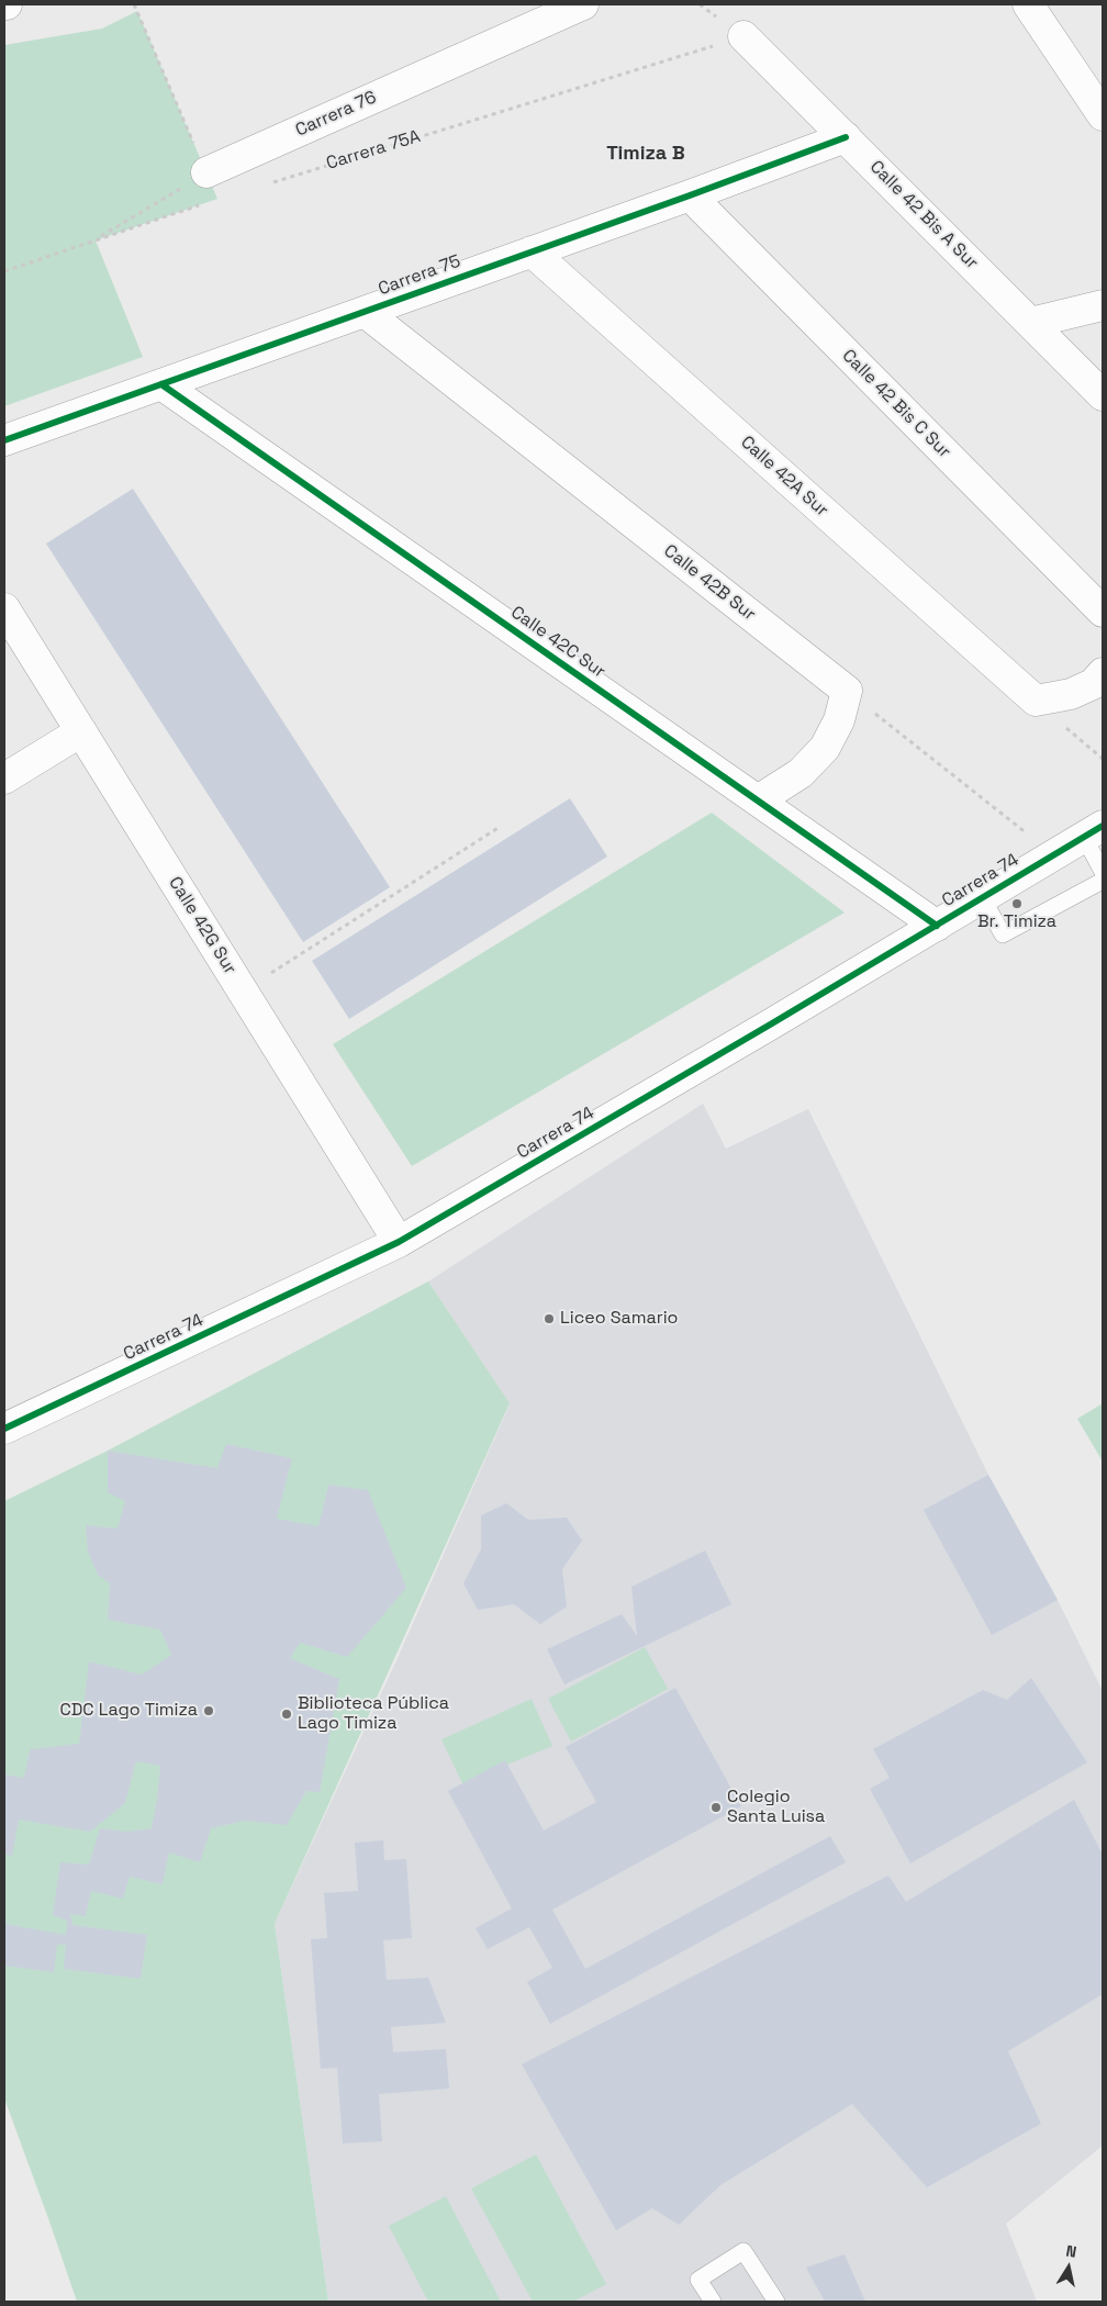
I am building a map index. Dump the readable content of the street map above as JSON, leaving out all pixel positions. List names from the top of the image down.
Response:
{
  "streets": {
    "street": [
      "Carrera 76",
      "Calle 42 Bis A Sur",
      "Carrera 75",
      "Calle 42 Bis C Sur",
      "Calle 42A Sur",
      "Calle 42B Sur",
      "Calle 42C Sur",
      "Carrera 74",
      "Calle 42G Sur"
    ],
    "path": ["Carrera 75A"]
  },
  "crossings": [
    ["Carrera 75A", "Calle 42 Bis A Sur"],
    ["Calle 42 Bis A Sur", "Carrera 75"],
    ["Carrera 75", "Calle 42 Bis C Sur"],
    ["Carrera 75", "Calle 42A Sur"],
    ["Carrera 75", "Calle 42B Sur"],
    ["Carrera 75", "Calle 42C Sur"],
    ["Calle 42C Sur", "Carrera 74"],
    ["Carrera 74", "Calle 42G Sur"]
  ],
  "districts": ["Timiza B"],
  "places": [
    "Br. Timiza",
    "Liceo Samario",
    "CDC Lago Timiza",
    "Biblioteca Pública Lago Timiza",
    "Colegio Santa Luisa"
  ],
  "north": "top"
}
